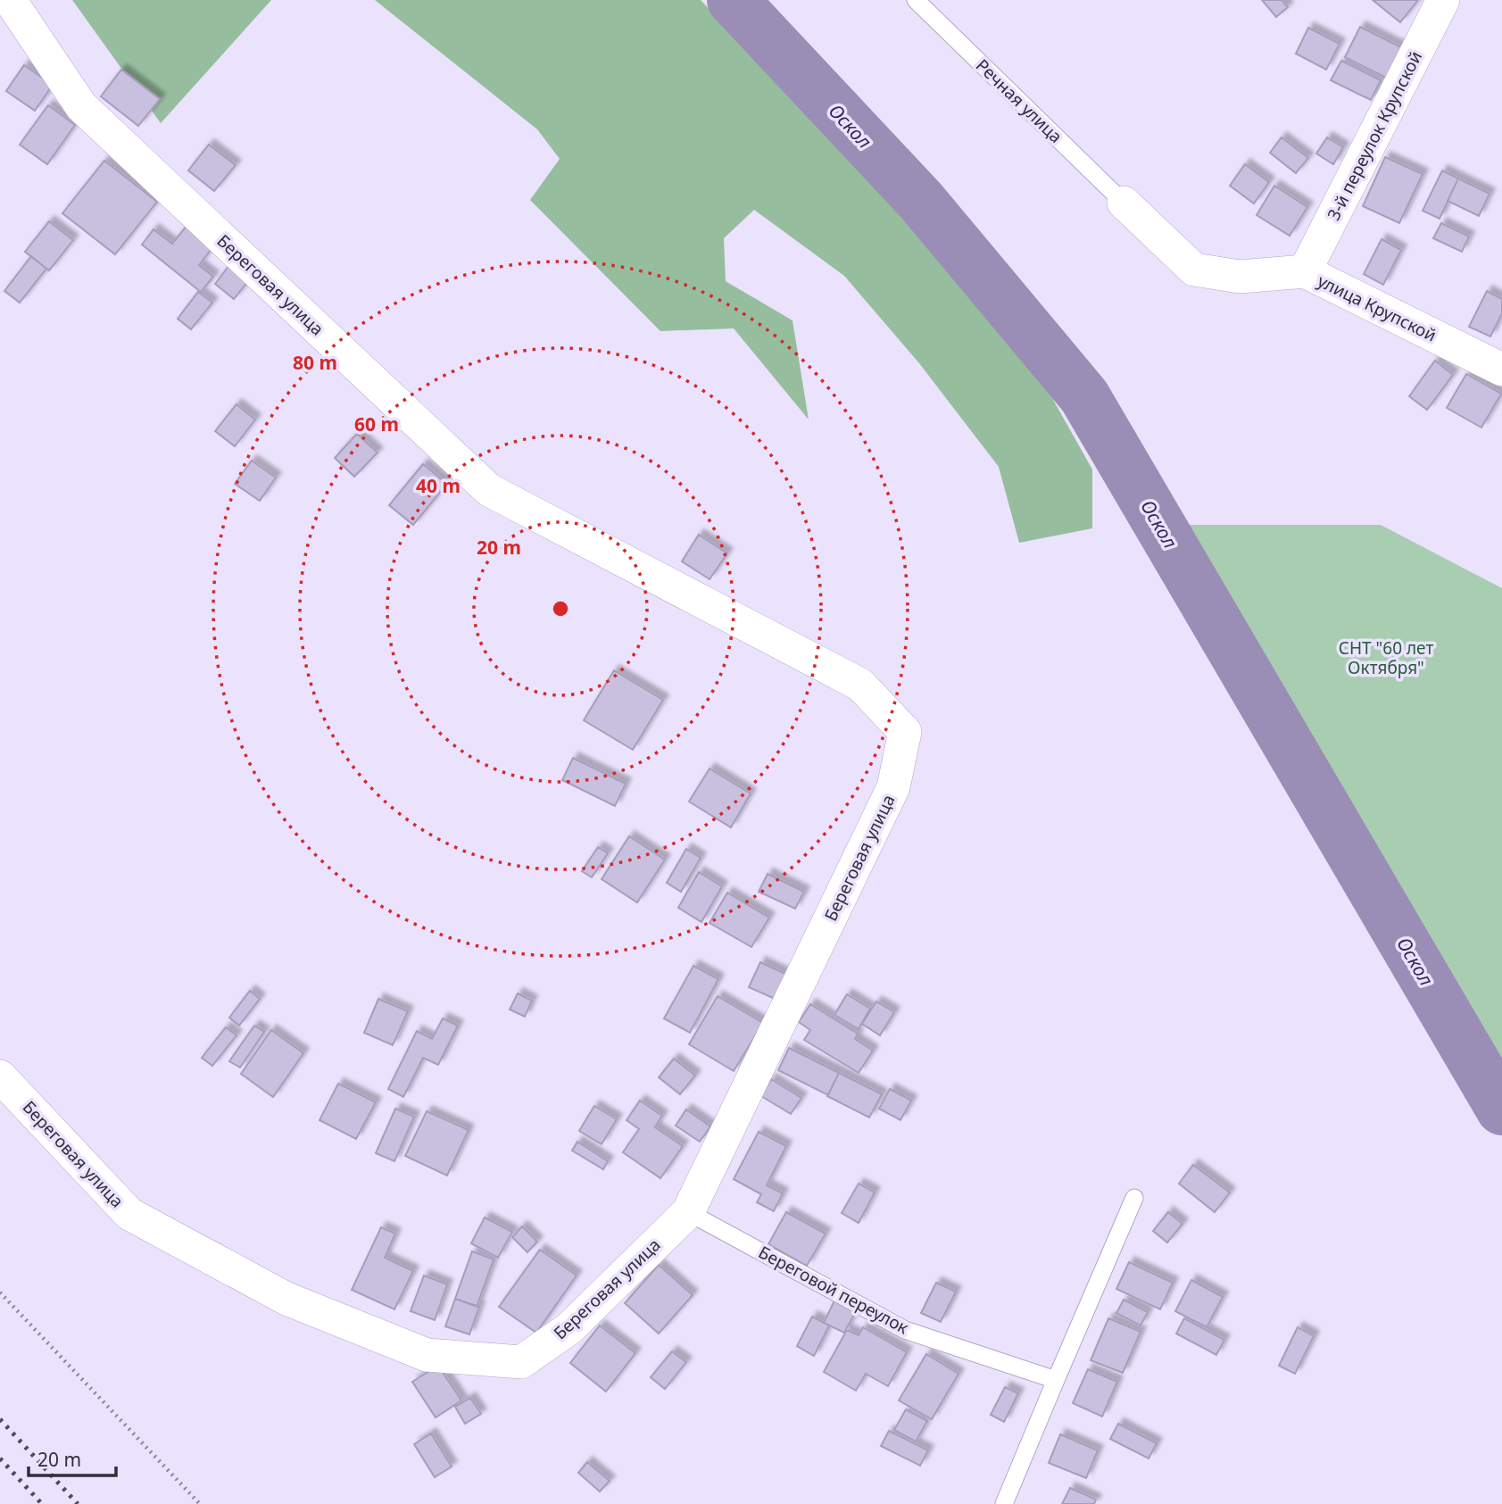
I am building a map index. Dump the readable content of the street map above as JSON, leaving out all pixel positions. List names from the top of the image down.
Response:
{
  "streets": {
    "street": ["3-й переулок Крупской", "Береговая улица", "улица Крупской"],
    "lane": ["Речная улица", "Береговой переулок"]
  },
  "crossings": [
    ["Речная улица", "улица Крупской"],
    ["3-й переулок Крупской", "улица Крупской"],
    ["Береговая улица", "Береговой переулок"]
  ],
  "water": ["Оскол"],
  "parks": ["СНТ \"60 лет Октября\""],
  "scale_bar": "20 m",
  "rings": [
    "80 m",
    "60 m",
    "40 m",
    "20 m"
  ]
}
